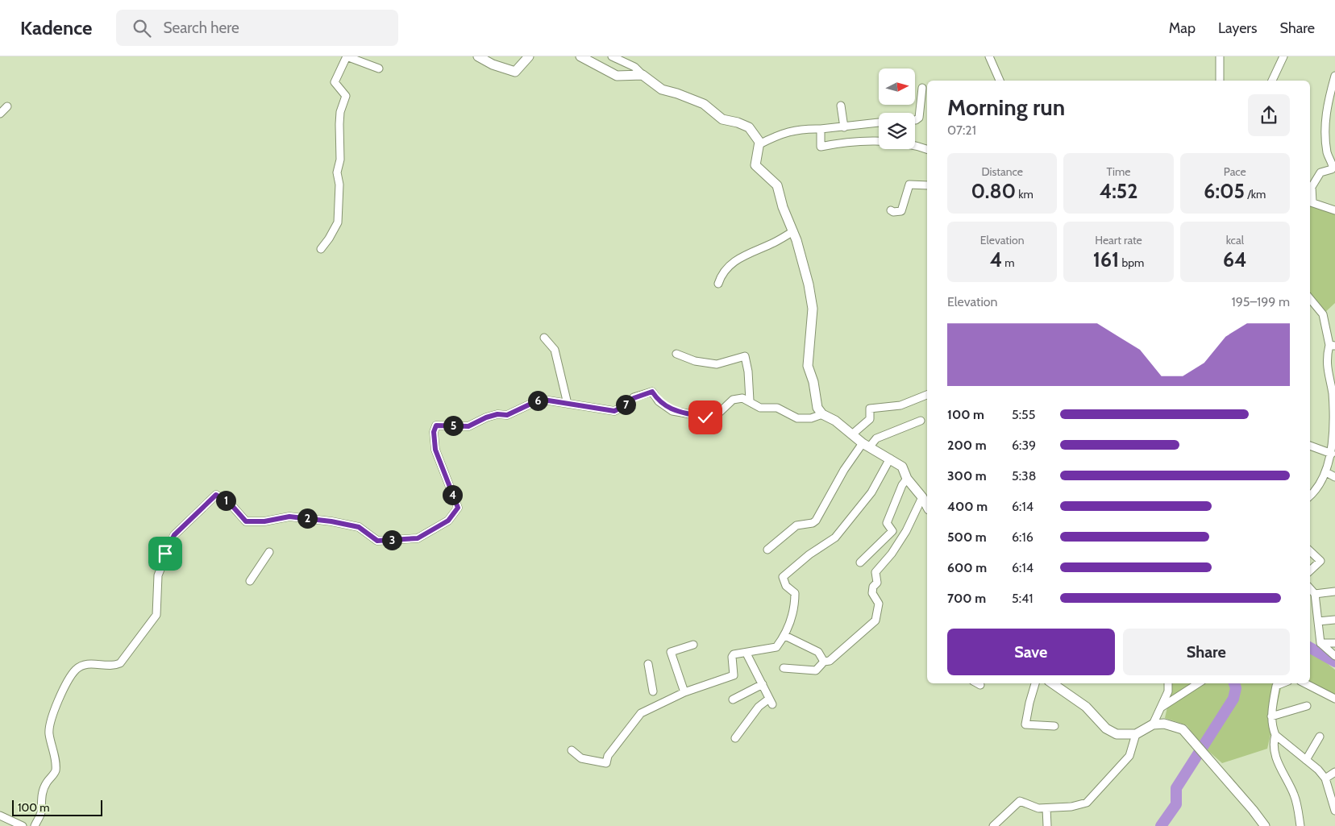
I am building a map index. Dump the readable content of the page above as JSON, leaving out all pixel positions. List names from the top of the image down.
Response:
{
  "scale_bar": "100 m",
  "north": "right",
  "page": {
    "header": "Kadence",
    "search": "Search here",
    "nav": ["Map", "Layers", "Share"],
    "heading": ["Morning run", "07:21"],
    "stats": [
      ["Distance", "0.80 km"],
      ["Time", "4:52"],
      ["Pace", "6:05 /km"],
      ["Elevation", "4 m"],
      ["Heart rate", "161 bpm"],
      ["kcal", "64"]
    ],
    "chart": ["Elevation", "195–199 m"],
    "pins": [
      "6",
      "7",
      "5",
      "4",
      "1",
      "2",
      "3"
    ],
    "list": [
      {
        "name": "100 m",
        "note": "5:55"
      },
      {
        "name": "200 m",
        "note": "6:39"
      },
      {
        "name": "300 m",
        "note": "5:38"
      },
      {
        "name": "400 m",
        "note": "6:14"
      },
      {
        "name": "500 m",
        "note": "6:16"
      },
      {
        "name": "600 m",
        "note": "6:14"
      },
      {
        "name": "700 m",
        "note": "5:41"
      }
    ],
    "buttons": ["Save", "Share"],
    "scale": "100 m"
  }
}
